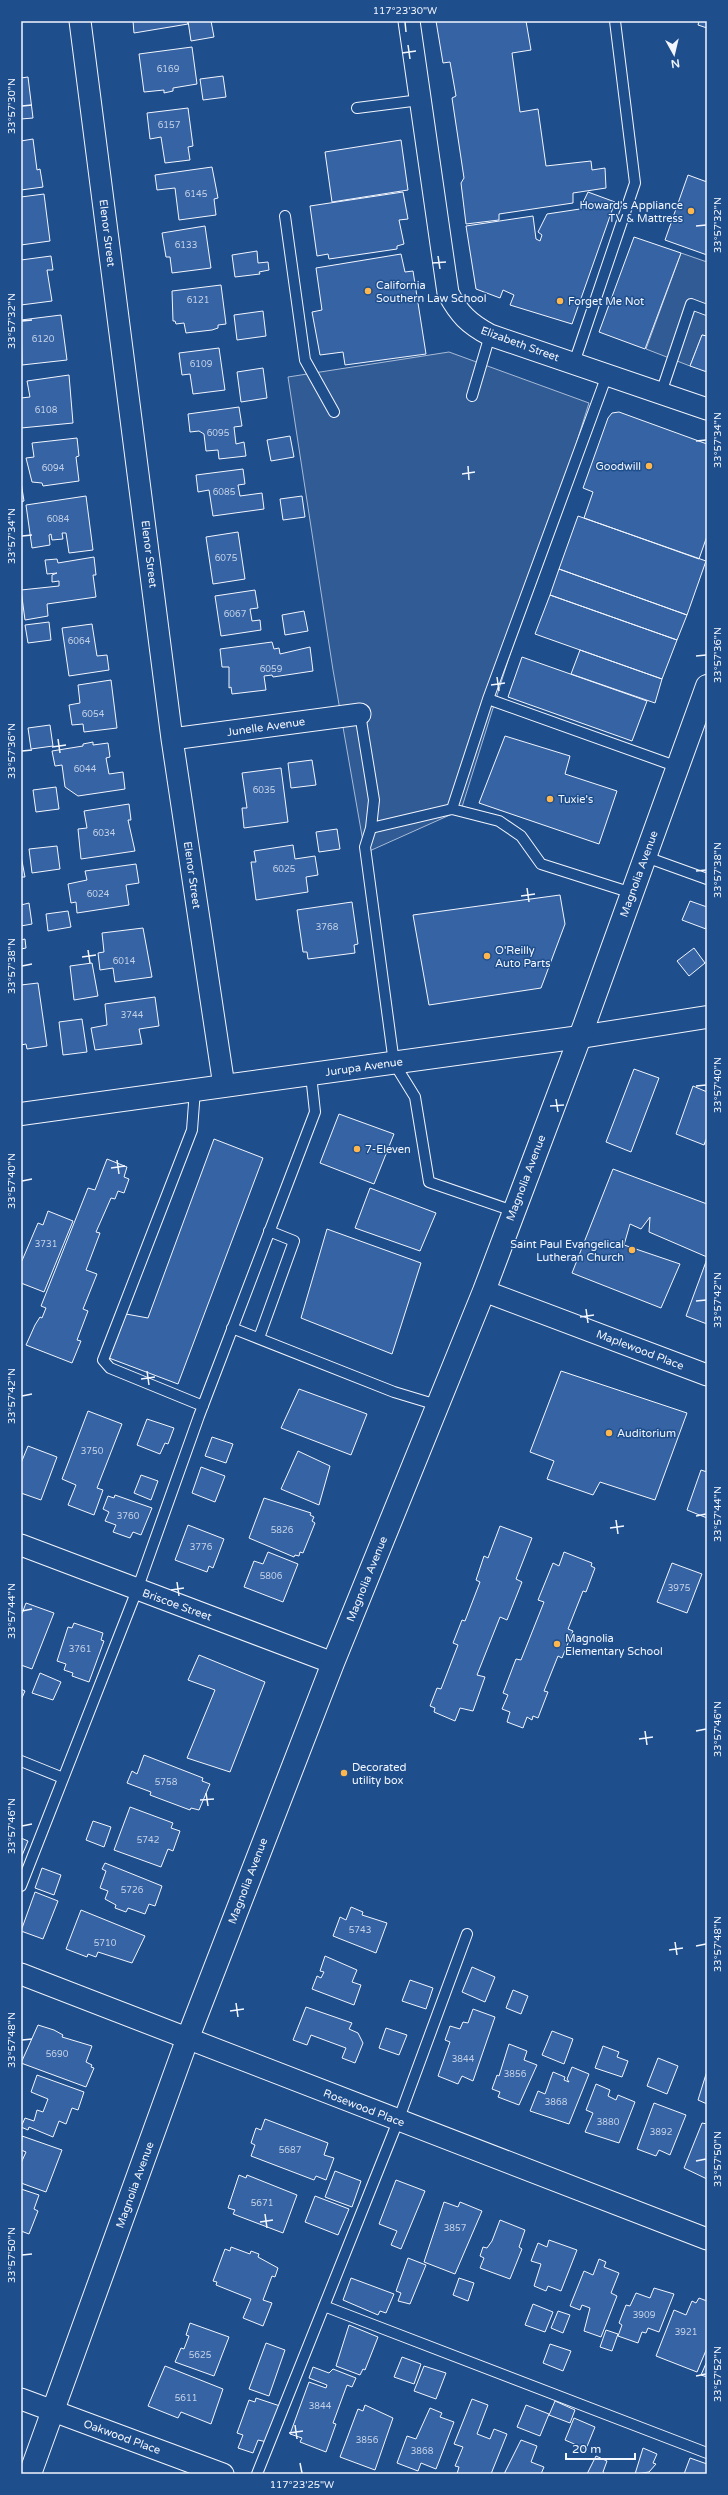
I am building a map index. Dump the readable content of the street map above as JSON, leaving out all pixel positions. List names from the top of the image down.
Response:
{
  "streets": {
    "main road": ["Magnolia Avenue", "Jurupa Avenue"],
    "street": [
      "Elenor Street",
      "Elizabeth Street",
      "Junelle Avenue",
      "Maplewood Place",
      "Briscoe Street",
      "Rosewood Place",
      "Oakwood Place"
    ]
  },
  "crossings": [
    ["Elenor Street", "Junelle Avenue"],
    ["Elenor Street", "Jurupa Avenue"],
    ["Magnolia Avenue", "Jurupa Avenue"],
    ["Magnolia Avenue", "Maplewood Place"],
    ["Magnolia Avenue", "Briscoe Street"],
    ["Magnolia Avenue", "Rosewood Place"],
    ["Magnolia Avenue", "Oakwood Place"]
  ],
  "places": [
    "Howard's Appliance TV & Mattress",
    "California Southern Law School",
    "Forget Me Not",
    "Goodwill",
    "Tuxie's",
    "O'Reilly Auto Parts",
    "7-Eleven",
    "Saint Paul Evangelical Lutheran Church",
    "Auditorium",
    "Magnolia Elementary School",
    "Decorated utility box"
  ],
  "house_numbers": [
    "6169",
    "6157",
    "6145",
    "6133",
    "6121",
    "6120",
    "6109",
    "6108",
    "6095",
    "6094",
    "6085",
    "6084",
    "6075",
    "6067",
    "6064",
    "6059",
    "6054",
    "6044",
    "6035",
    "6034",
    "6025",
    "6024",
    "3768",
    "6014",
    "3744",
    "3731",
    "3750",
    "3760",
    "5826",
    "3776",
    "5806",
    "3975",
    "3761",
    "5758",
    "5742",
    "5726",
    "5743",
    "5710",
    "5690",
    "3844",
    "3856",
    "3868",
    "3880",
    "3892",
    "5687",
    "5671",
    "3857",
    "3909",
    "3921",
    "5625",
    "5611",
    "3844",
    "3856",
    "3868"
  ],
  "scale_bar": "20 m",
  "north": "bottom",
  "coordinates": [
    "117°23'30\"W",
    "33°57'30\"N",
    "33°57'32\"N",
    "33°57'34\"N",
    "33°57'36\"N",
    "33°57'38\"N",
    "33°57'40\"N",
    "33°57'42\"N",
    "33°57'44\"N",
    "33°57'46\"N",
    "33°57'48\"N",
    "33°57'50\"N",
    "33°57'52\"N",
    "117°23'25\"W"
  ]
}
